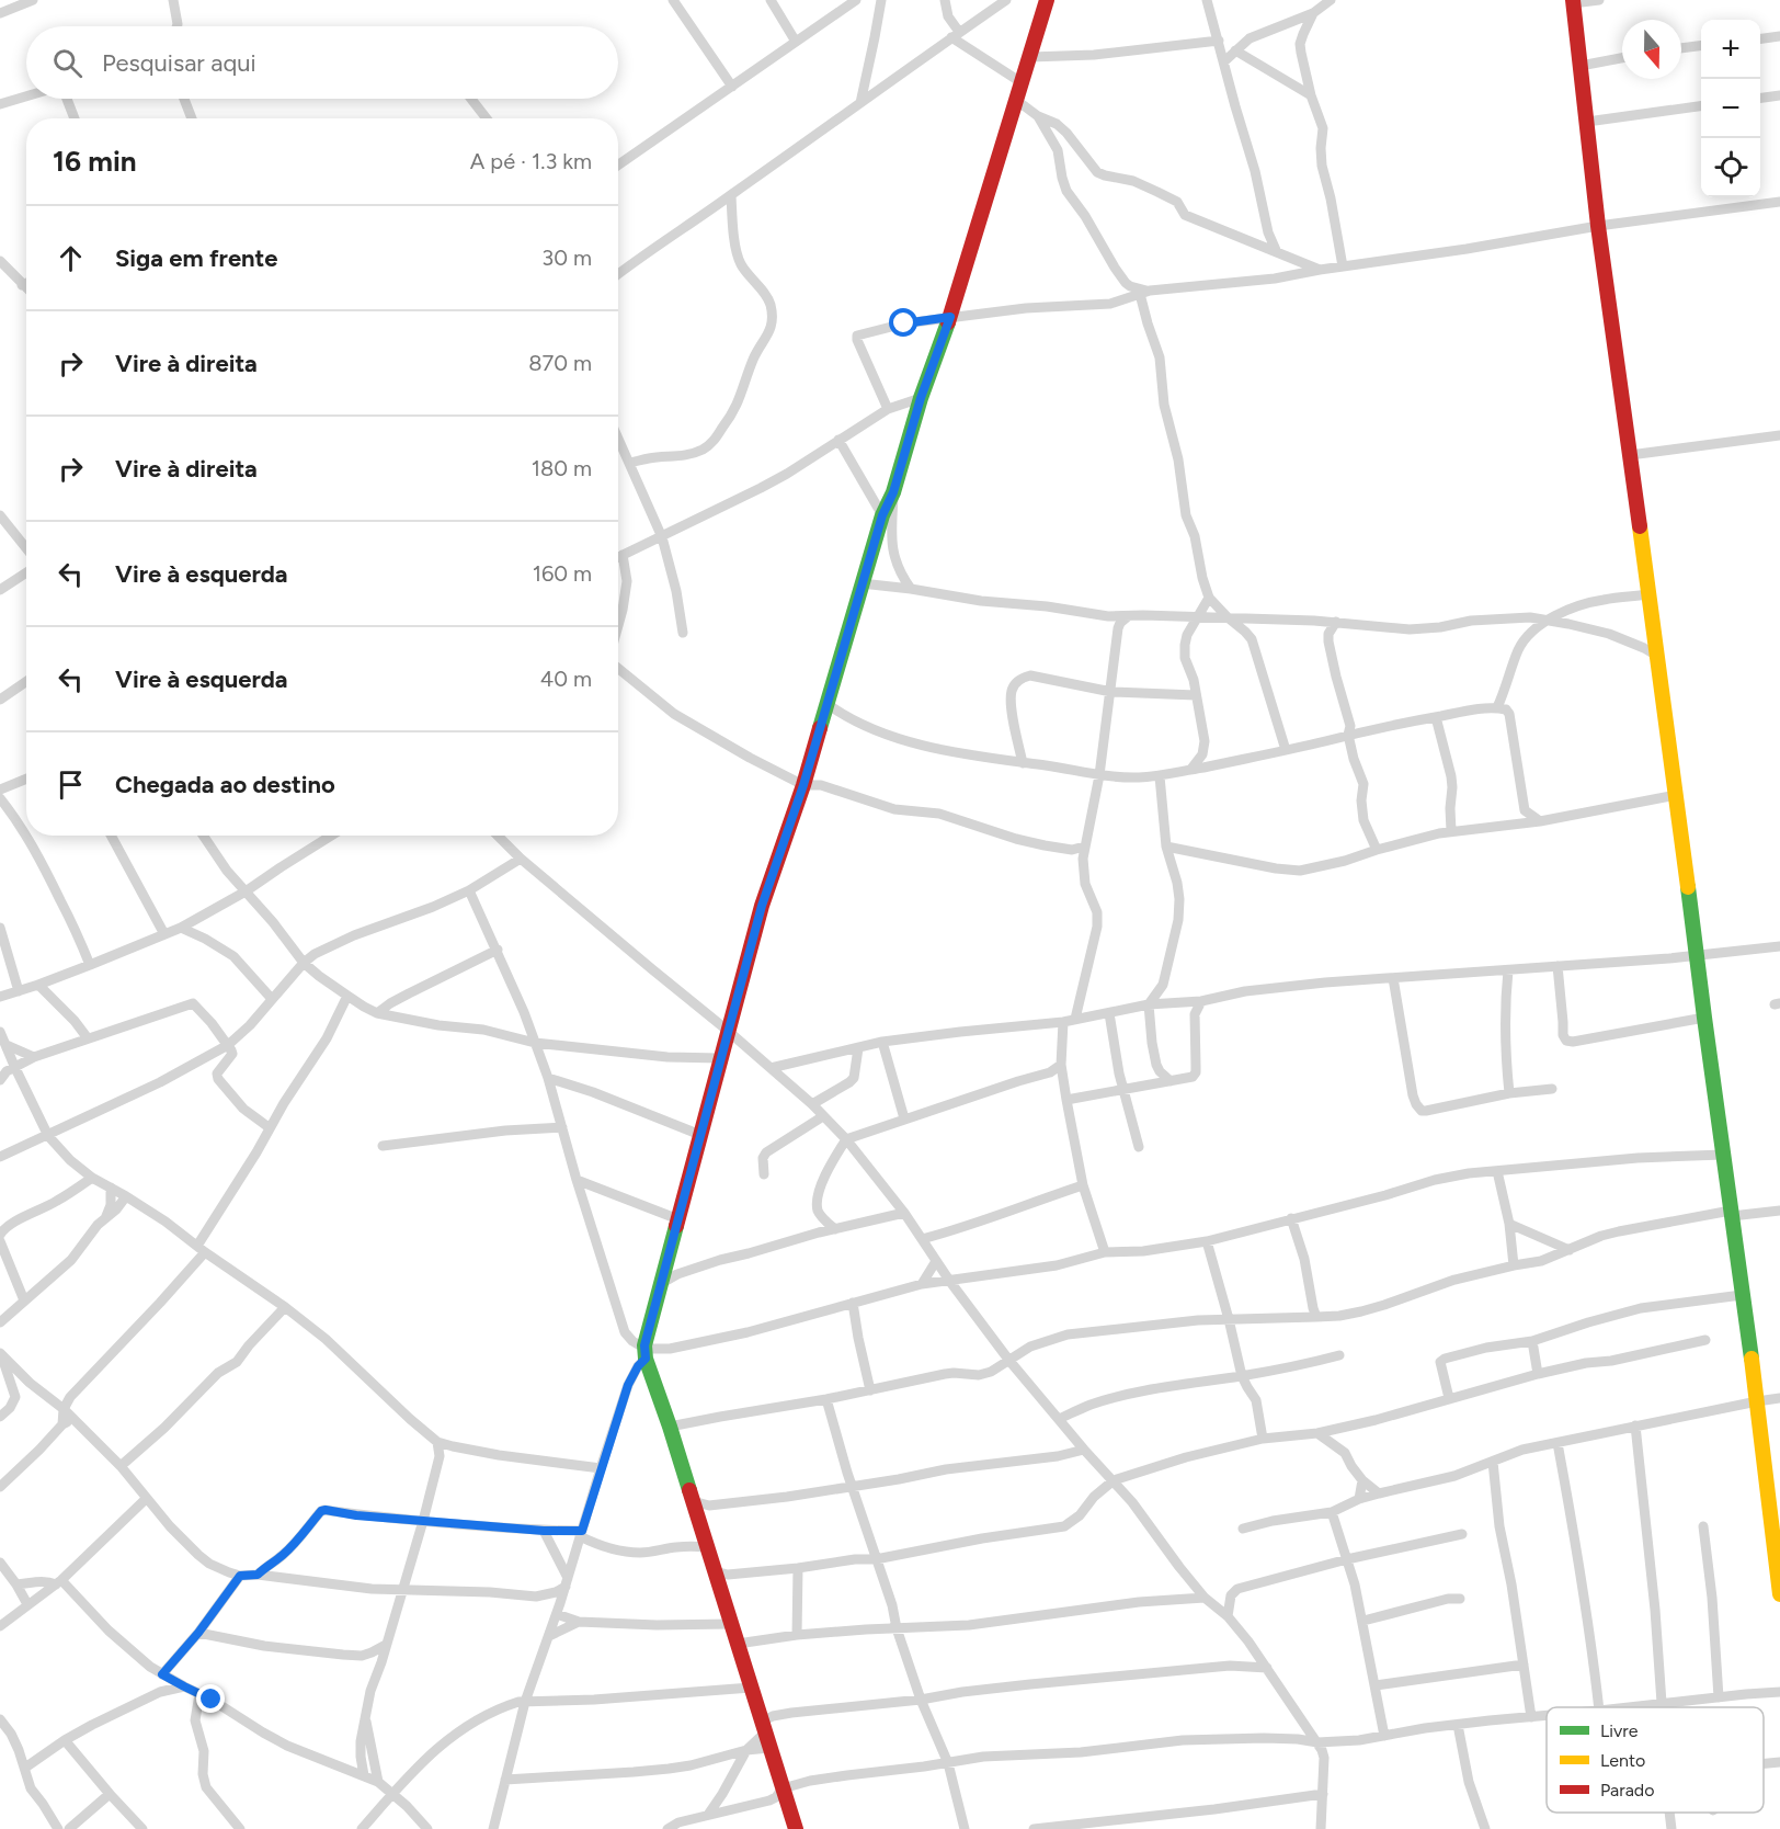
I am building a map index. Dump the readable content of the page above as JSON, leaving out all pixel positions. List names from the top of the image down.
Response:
{
  "legend": ["Livre", "Lento", "Parado"],
  "north": "bottom",
  "page": {
    "map_buttons": ["+", "−"],
    "search": "Pesquisar aqui",
    "heading": ["16 min", "A pé · 1.3 km"],
    "list": [
      ["Siga em frente", "30 m"],
      ["Vire à direita", "870 m"],
      ["Vire à direita", "180 m"],
      ["Vire à esquerda", "160 m"],
      ["Vire à esquerda", "40 m"],
      "Chegada ao destino"
    ]
  }
}
